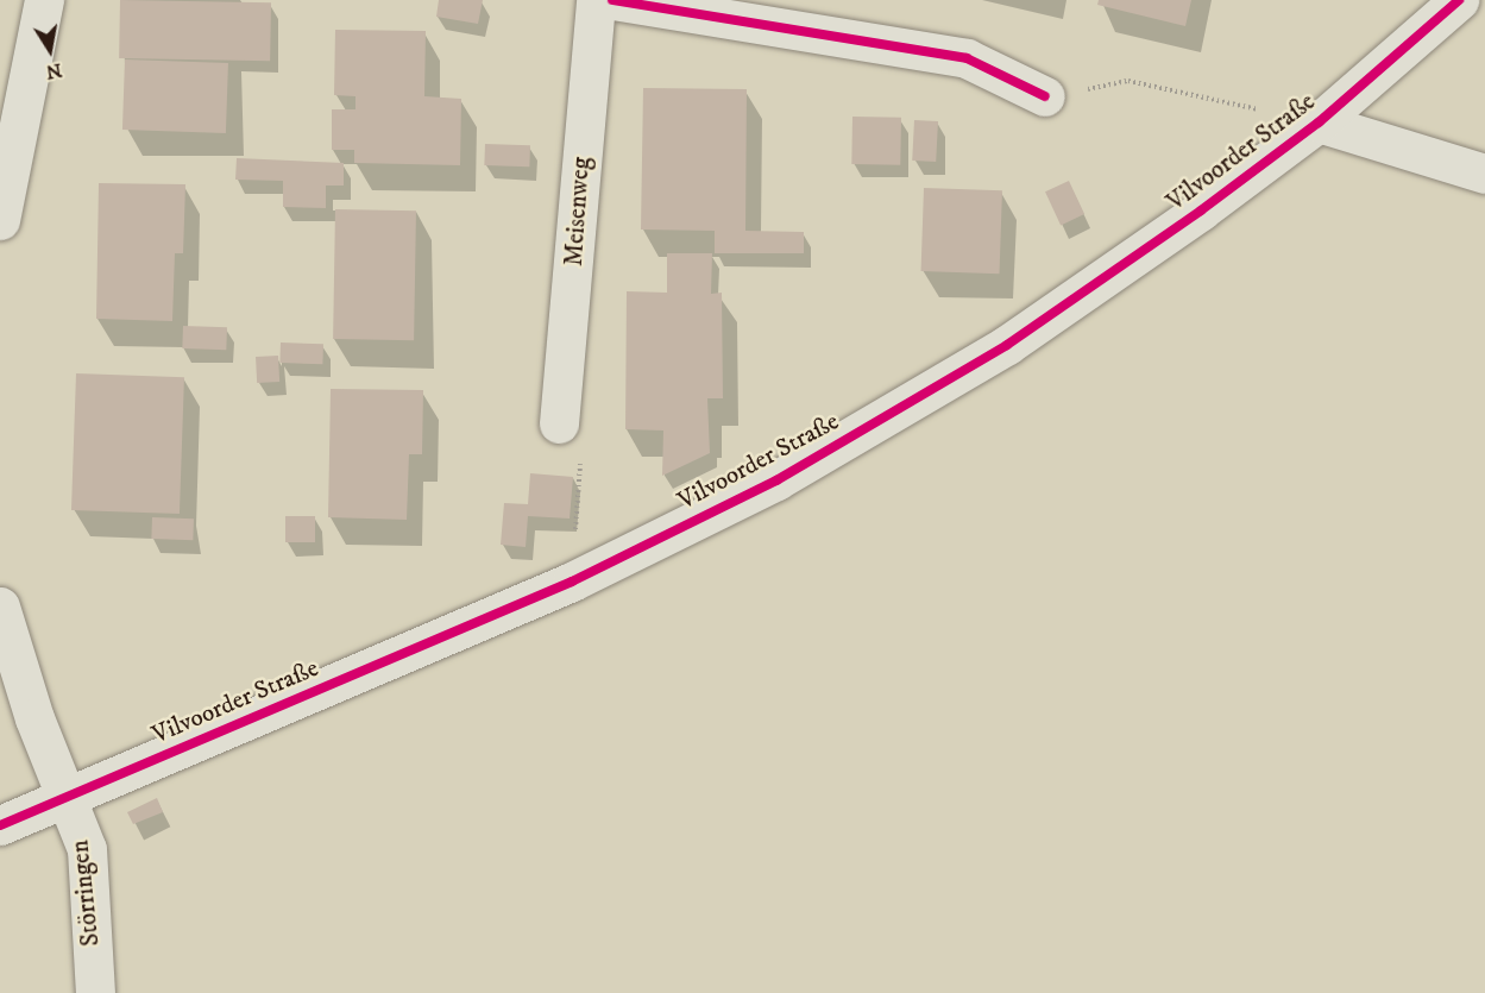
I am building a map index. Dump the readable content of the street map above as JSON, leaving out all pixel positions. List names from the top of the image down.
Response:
{
  "streets": {
    "street": ["Vilvoorder Straße", "Meisenweg", "Störringen"]
  },
  "crossings": [
    ["Vilvoorder Straße", "Störringen"]
  ],
  "north": "bottom"
}
